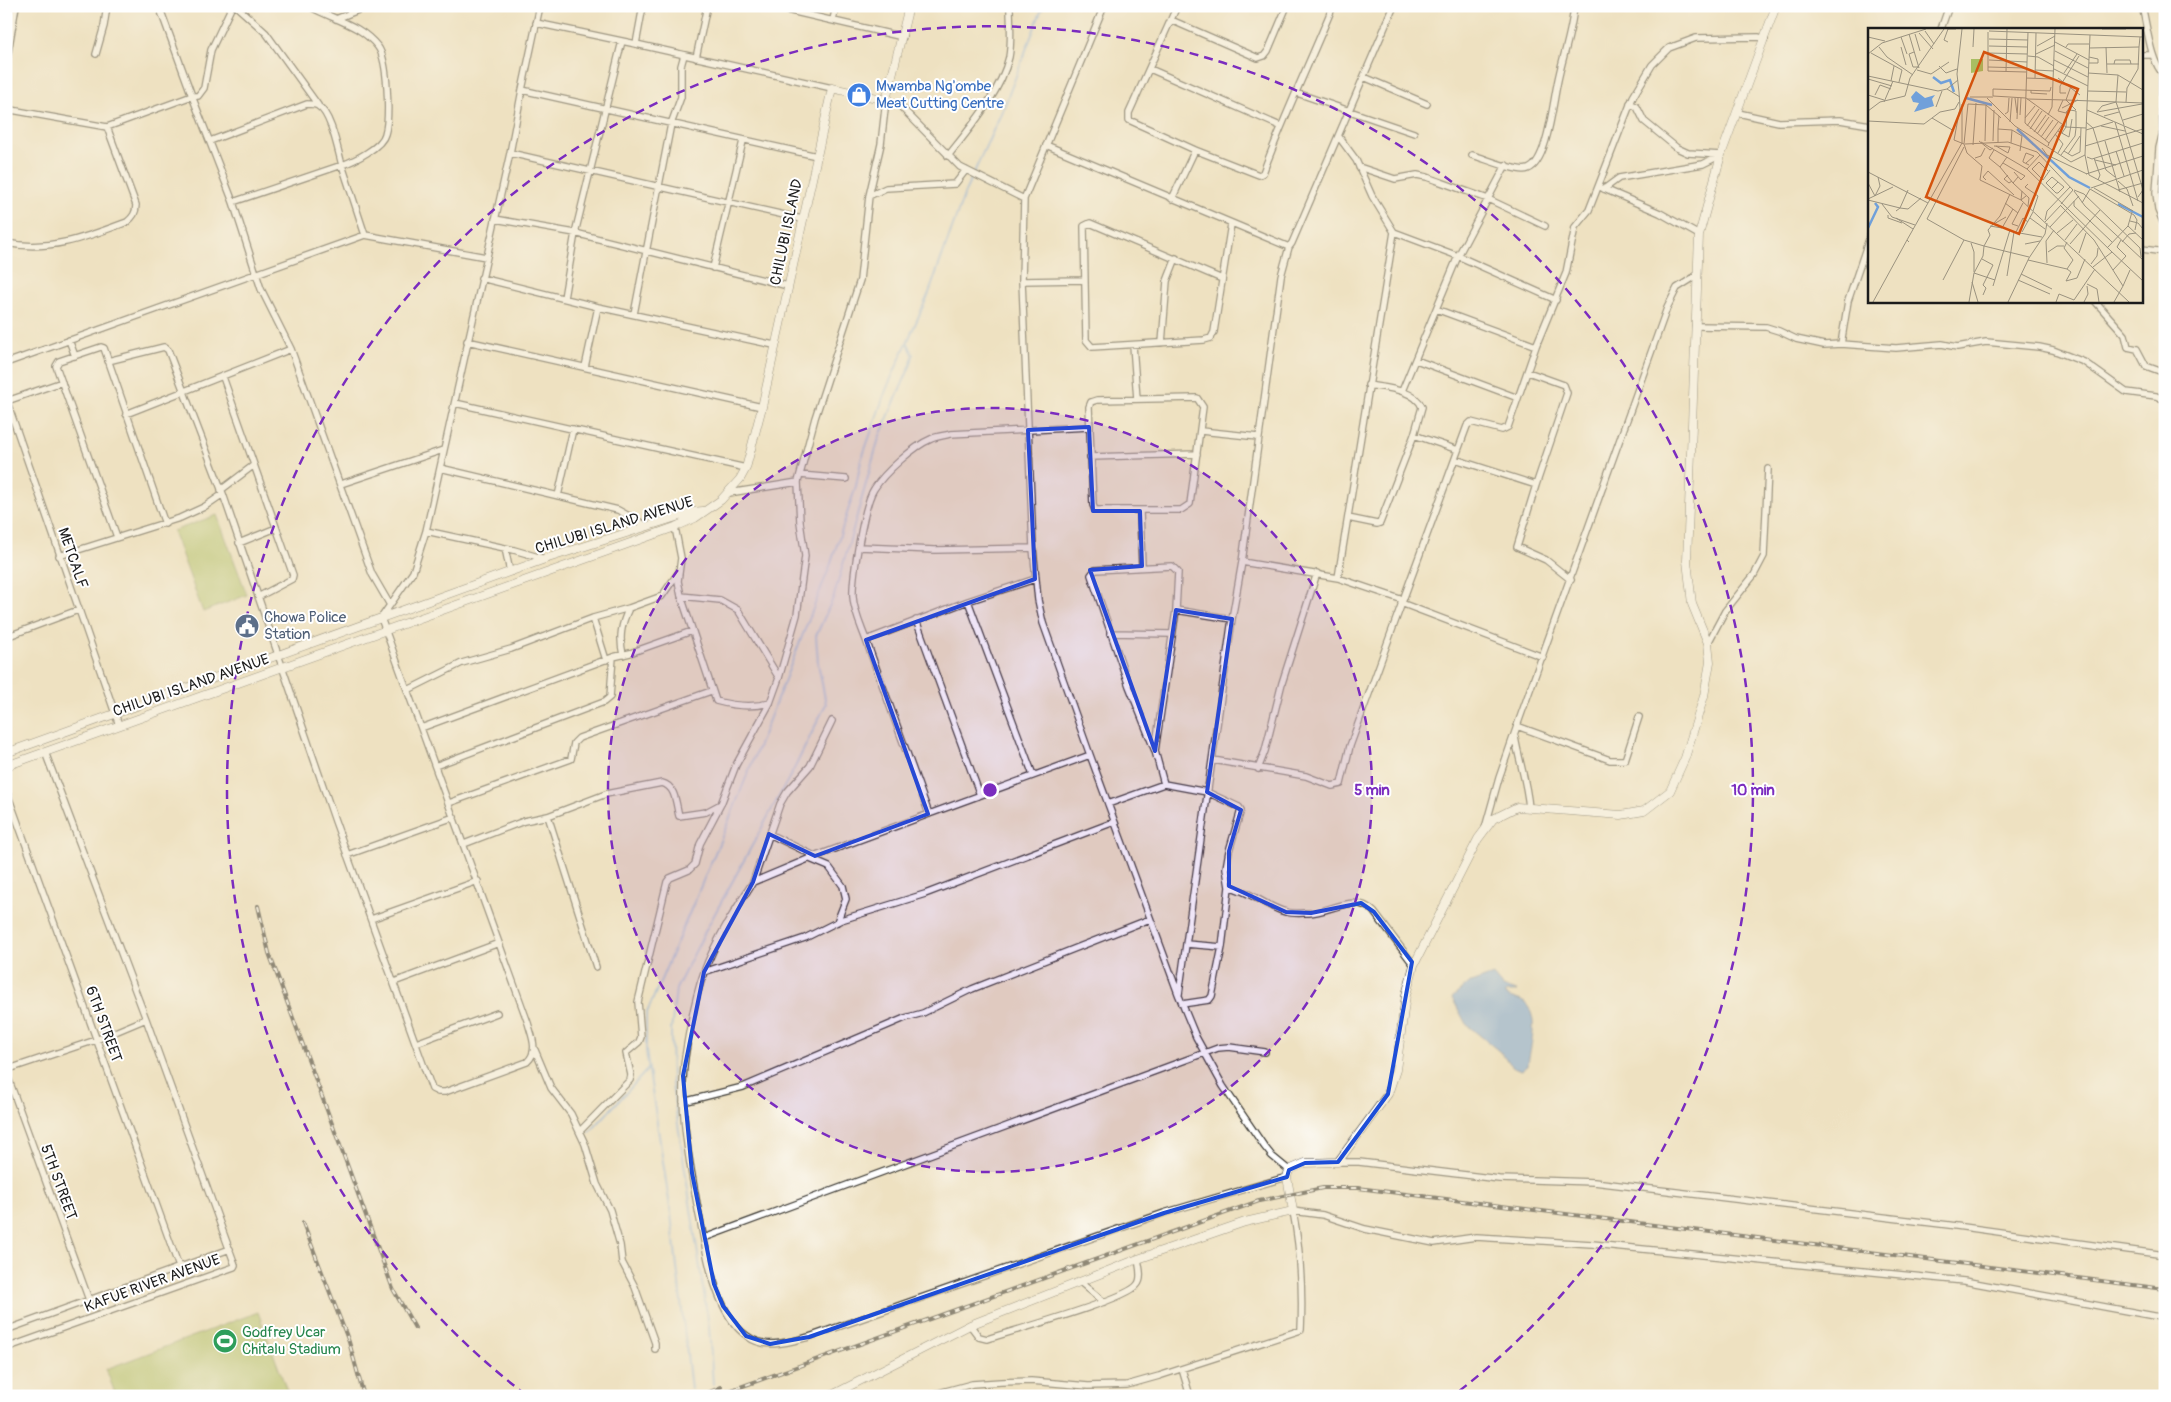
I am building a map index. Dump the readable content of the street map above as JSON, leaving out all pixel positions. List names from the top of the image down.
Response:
{
  "streets": {
    "street": [
      "CHILUBI ISLAND",
      "CHILUBI ISLAND AVENUE",
      "METCALF",
      "6TH STREET",
      "5TH STREET",
      "KAFUE RIVER AVENUE"
    ]
  },
  "crossings": [
    ["CHILUBI ISLAND", "CHILUBI ISLAND AVENUE"],
    ["CHILUBI ISLAND AVENUE", "METCALF"],
    ["6TH STREET", "KAFUE RIVER AVENUE"],
    ["5TH STREET", "KAFUE RIVER AVENUE"]
  ],
  "places": {
    "shop": ["Mwamba Ng'ombe Meat Cutting Centre"],
    "public building": ["Chowa Police Station"],
    "sports": ["Godfrey Ucar Chitalu Stadium"]
  },
  "rings": ["5 min", "10 min"]
}
